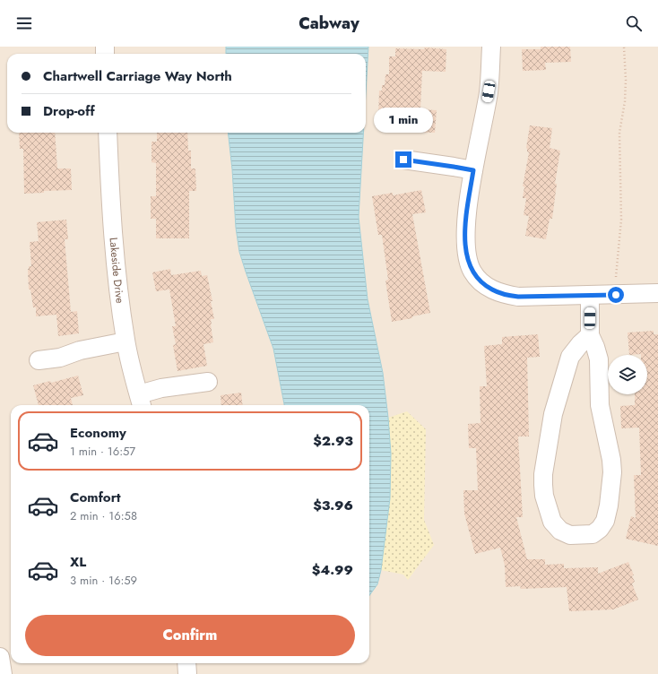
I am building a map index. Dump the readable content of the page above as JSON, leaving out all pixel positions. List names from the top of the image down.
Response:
{
  "streets": {
    "street": ["Lakeside Drive"]
  },
  "page": {
    "header": "Cabway",
    "banner": ["Chartwell Carriage Way North", "Drop-off"],
    "bubble": "1 min",
    "list": [
      {
        "name": "Economy",
        "note": "1 min · 16:57",
        "value": "$2.93"
      },
      {
        "name": "Comfort",
        "note": "2 min · 16:58",
        "value": "$3.96"
      },
      {
        "name": "XL",
        "note": "3 min · 16:59",
        "value": "$4.99"
      }
    ],
    "buttons": "Confirm"
  }
}
